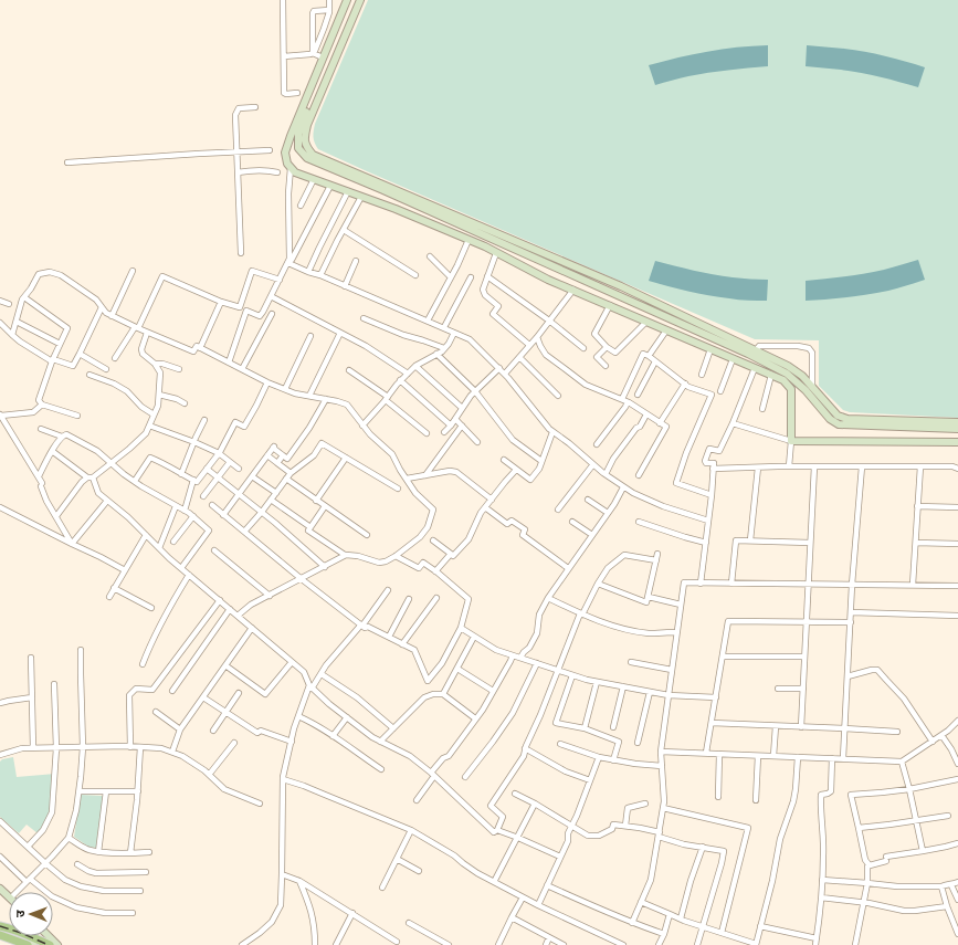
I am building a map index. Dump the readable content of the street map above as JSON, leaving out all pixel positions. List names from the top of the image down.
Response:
{
  "north": "left"
}
